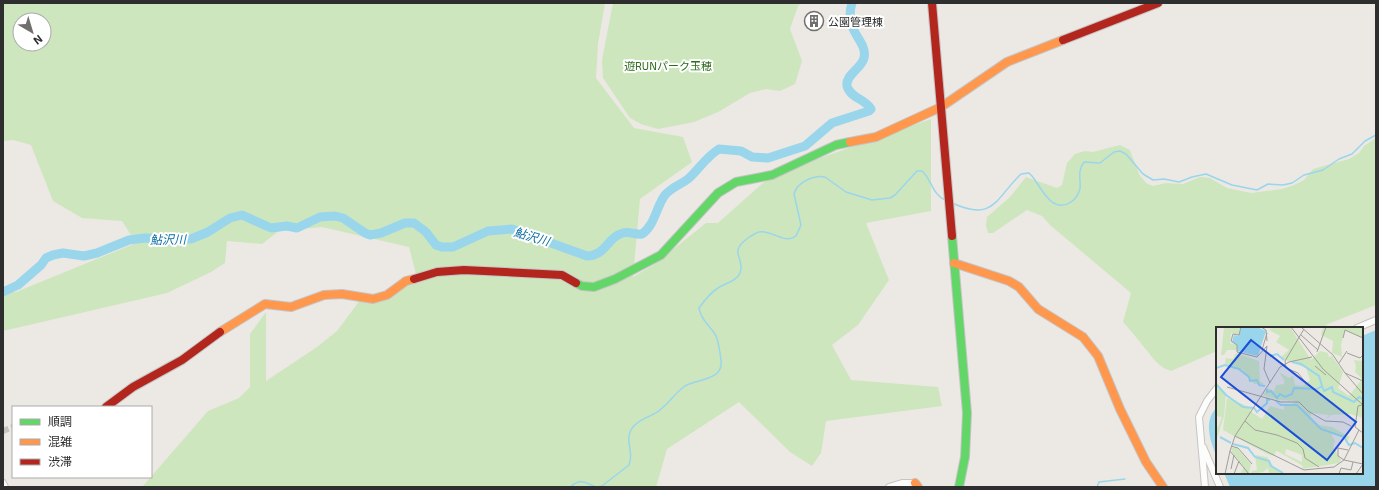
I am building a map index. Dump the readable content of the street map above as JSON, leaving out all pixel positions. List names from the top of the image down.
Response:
{
  "water": ["鮎沢川"],
  "parks": ["遊RUNパーク玉穂"],
  "places": {
    "building": ["公園管理棟"]
  },
  "legend": ["順調", "混雑", "渋滞"],
  "north": "bottom right"
}
